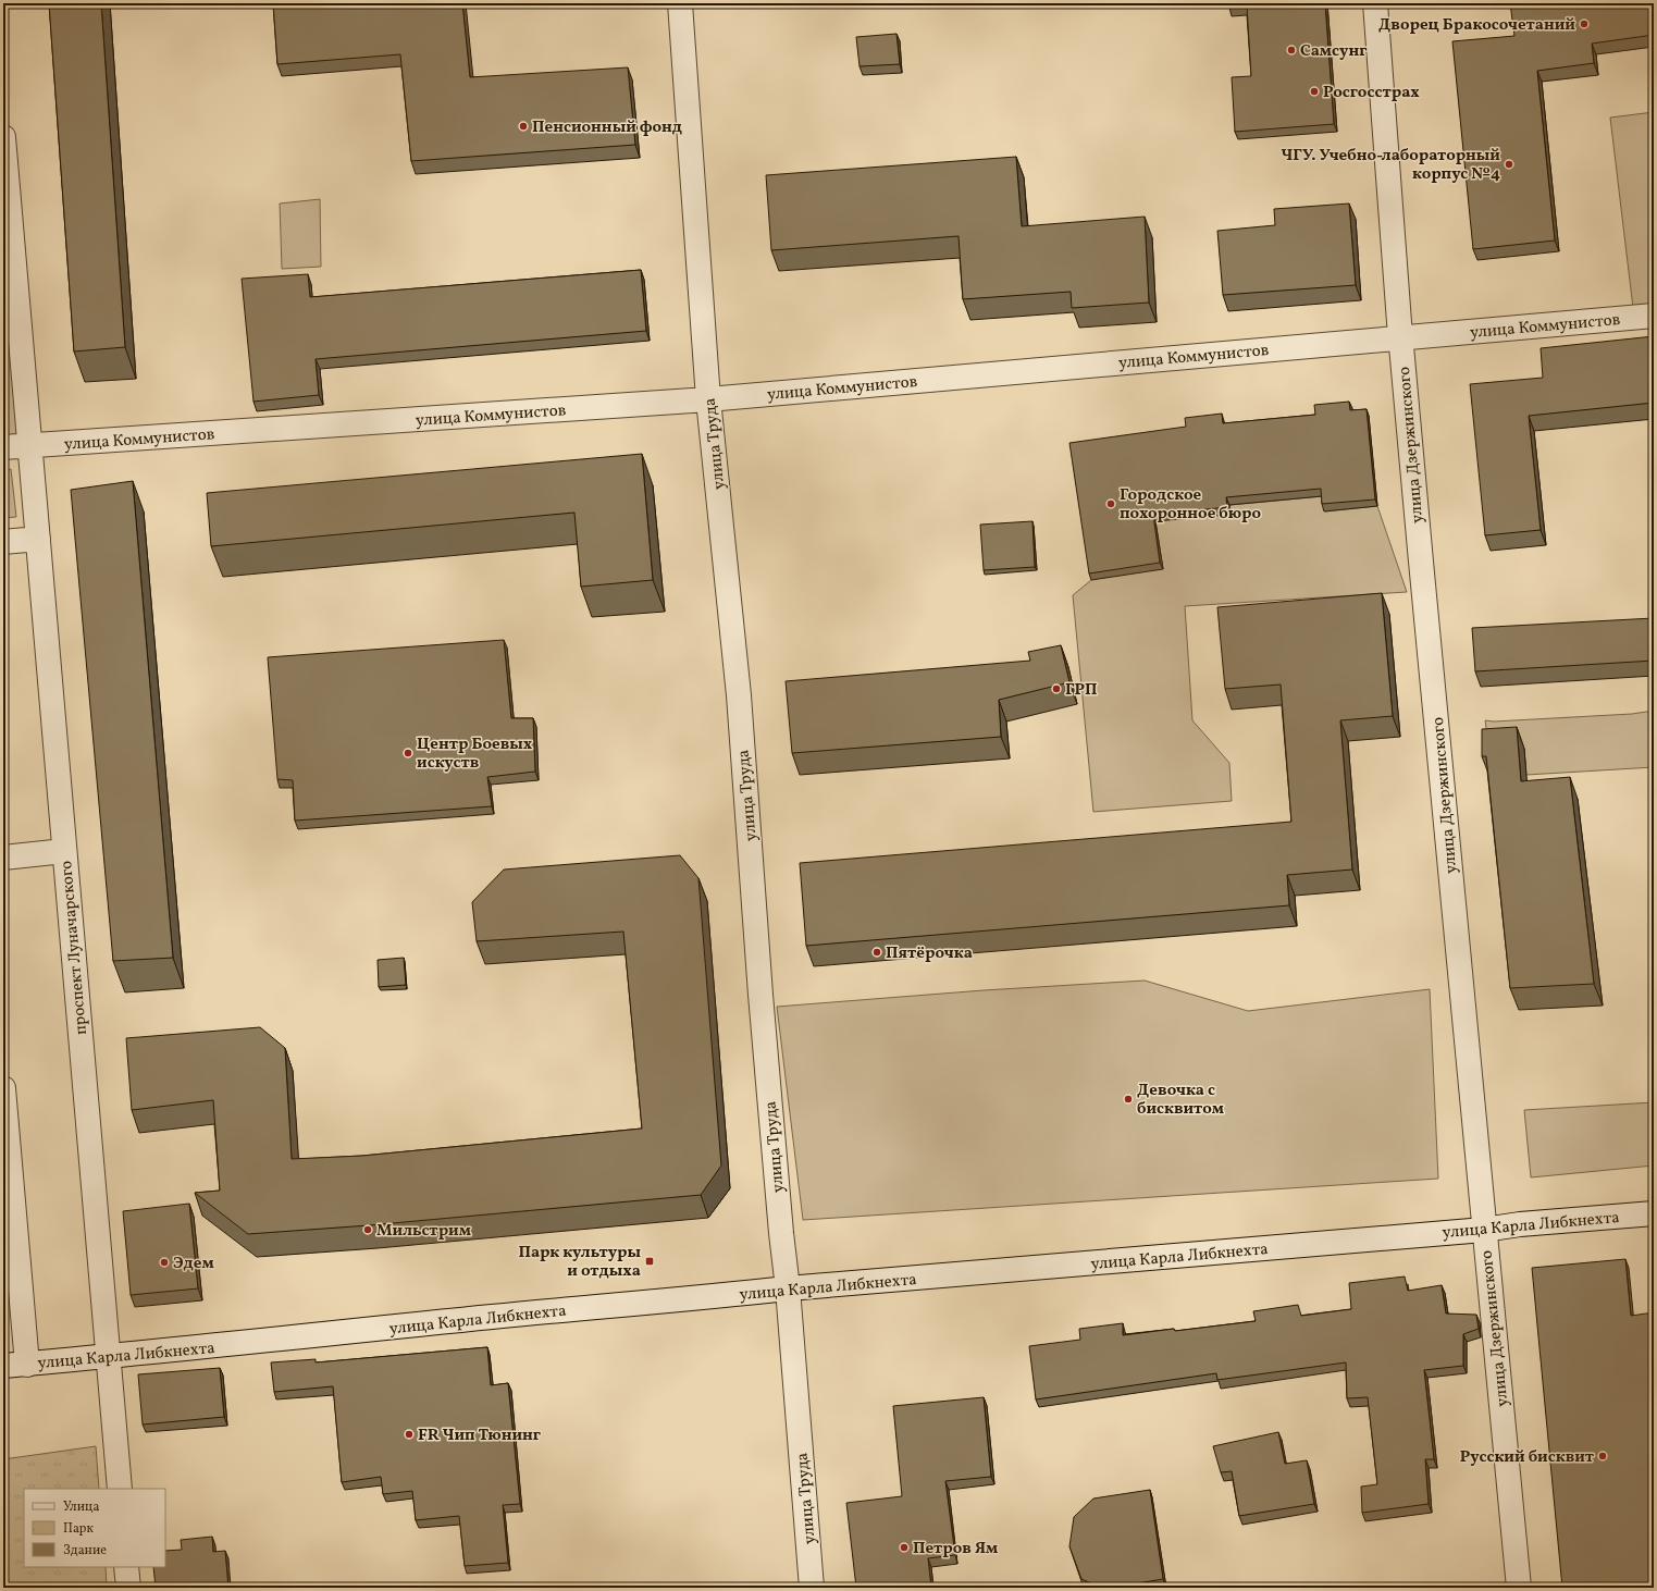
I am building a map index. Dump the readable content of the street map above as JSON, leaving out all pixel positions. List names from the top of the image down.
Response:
{
  "streets": {
    "street": [
      "улица Коммунистов",
      "улица Труда",
      "улица Дзержинского",
      "проспект Луначарского",
      "улица Карла Либкнехта"
    ]
  },
  "crossings": [
    ["улица Коммунистов", "улица Труда"],
    ["улица Коммунистов", "улица Дзержинского"],
    ["улица Коммунистов", "проспект Луначарского"],
    ["улица Труда", "улица Карла Либкнехта"],
    ["улица Дзержинского", "улица Карла Либкнехта"],
    ["проспект Луначарского", "улица Карла Либкнехта"]
  ],
  "places": {
    "other": [
      "Дворец Бракосочетаний",
      "Самсунг",
      "Росгосстрах",
      "Пенсионный фонд",
      "ЧГУ. Учебно-лабораторный корпус №4",
      "Городское похоронное бюро",
      "ГРП",
      "Центр Боевых искуств",
      "Пятёрочка",
      "Девочка с бисквитом",
      "Мильстрим",
      "Эдем",
      "FR Чип Тюнинг",
      "Русский бисквит",
      "Петров Ям"
    ],
    "transit": ["Парк культуры и отдыха"]
  },
  "legend": ["Улица", "Парк", "Здание"]
}
